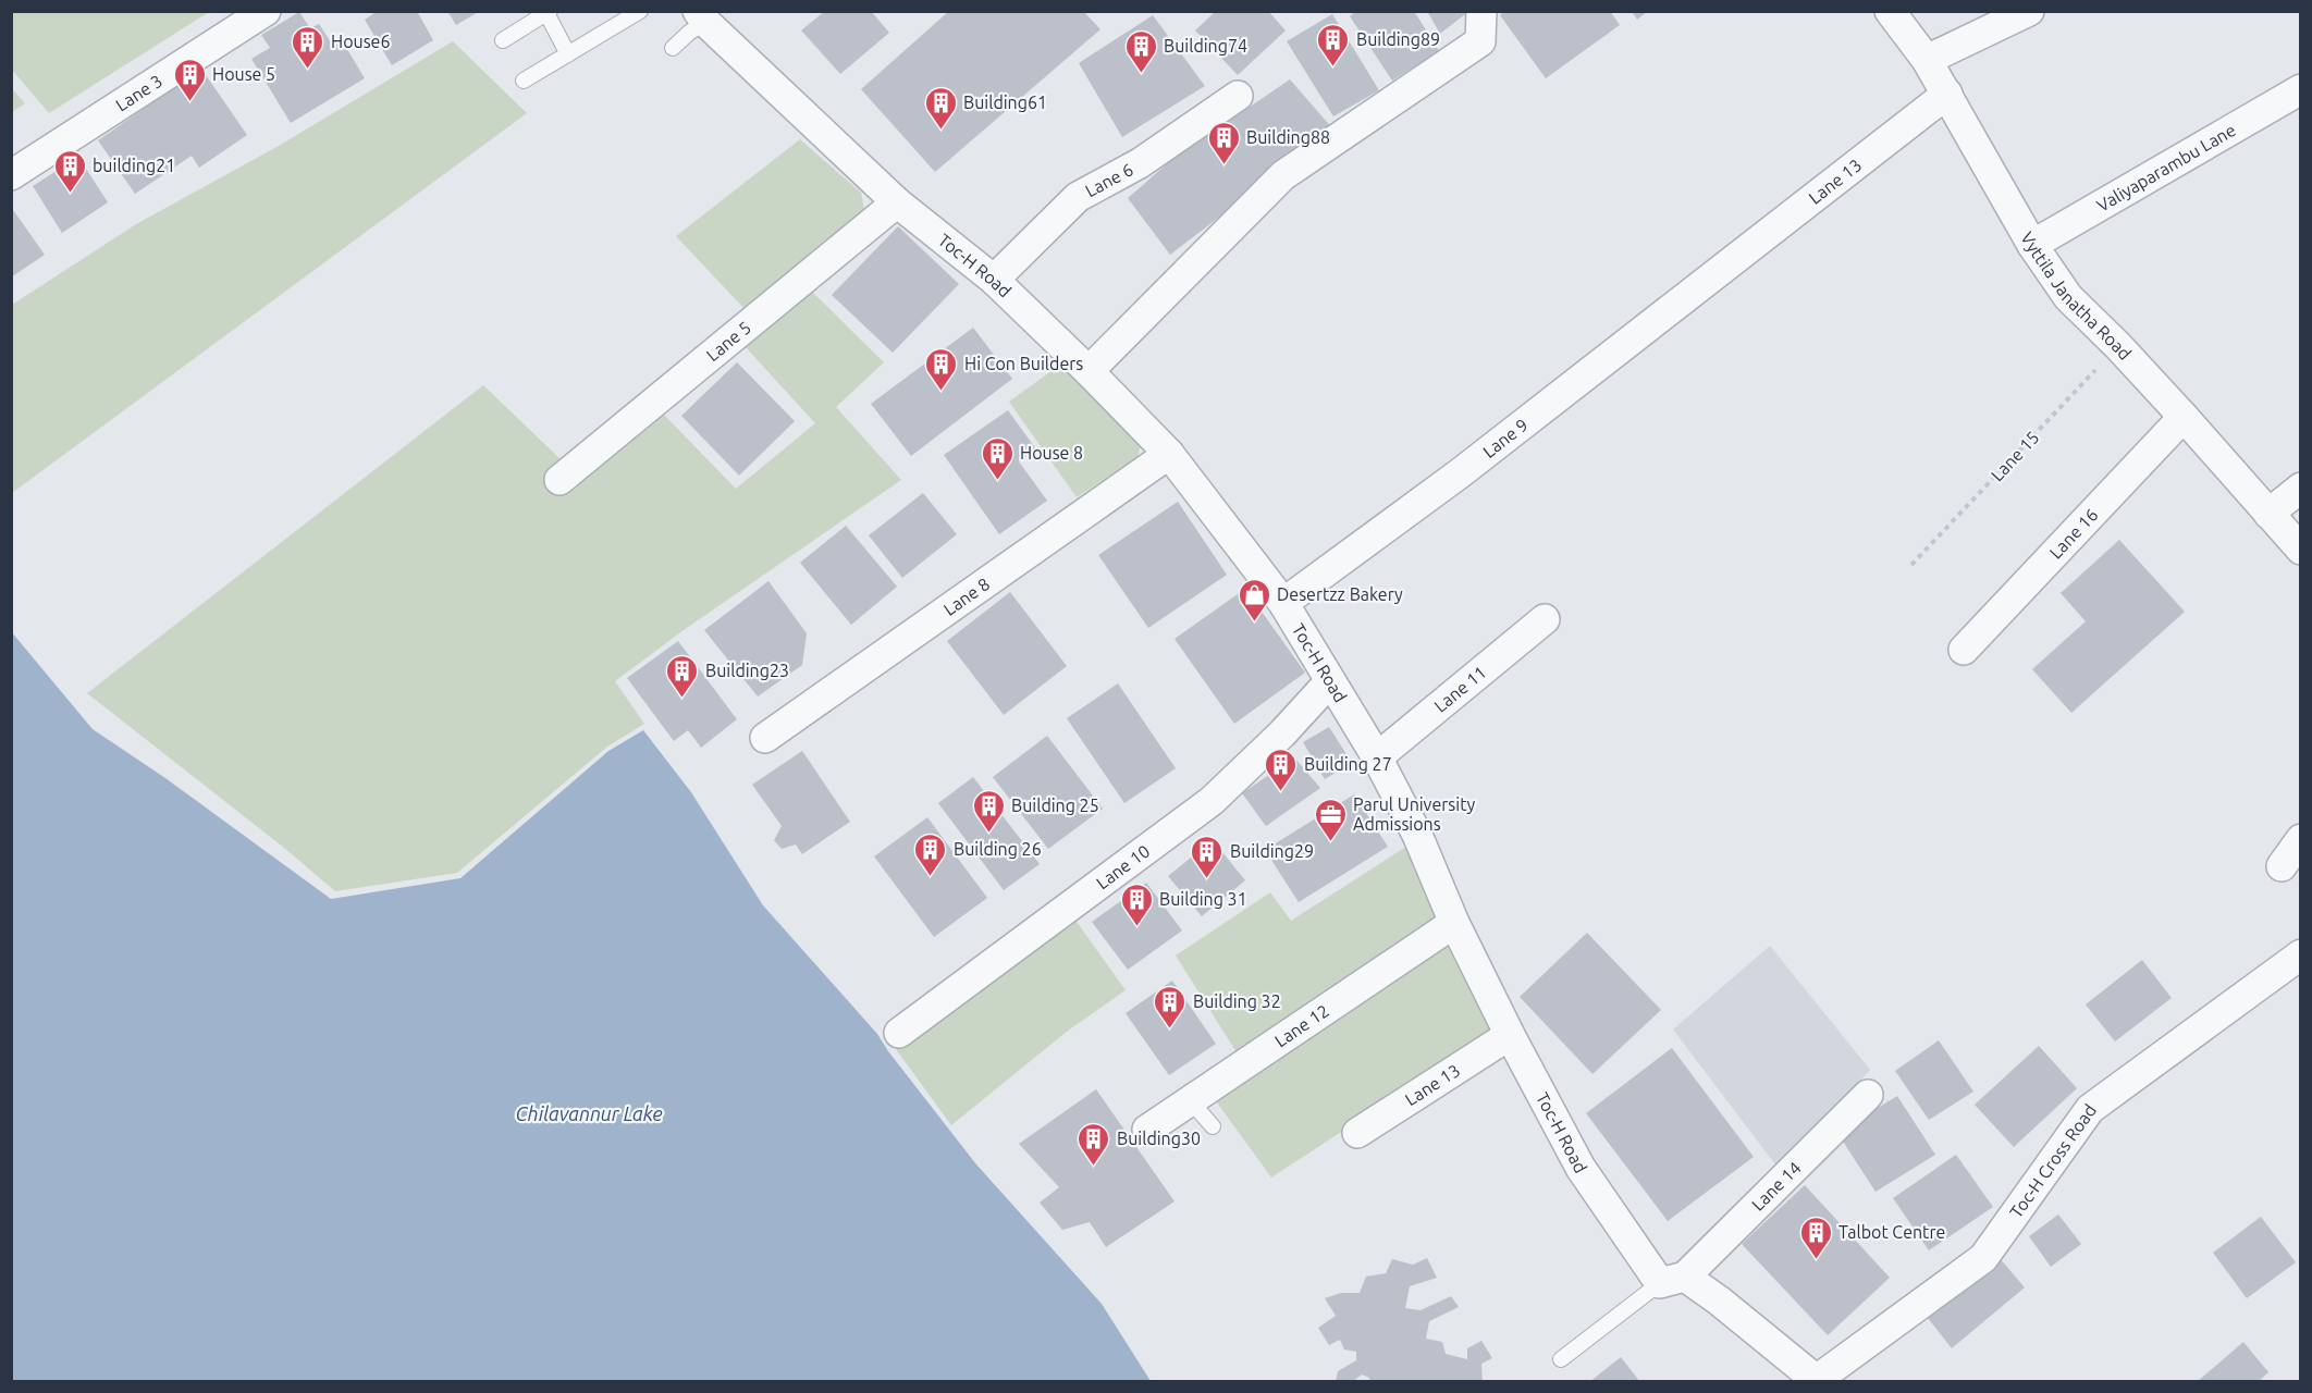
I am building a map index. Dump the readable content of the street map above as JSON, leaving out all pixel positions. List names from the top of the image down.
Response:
{
  "streets": {
    "street": [
      "Lane 3",
      "Valiyaparambu Lane",
      "Lane 6",
      "Lane 13",
      "Toc-H Road",
      "Vyttila Janatha Road",
      "Lane 5",
      "Lane 9",
      "Lane 16",
      "Lane 8",
      "Lane 11",
      "Lane 10",
      "Lane 12",
      "Toc-H Cross Road",
      "Lane 14"
    ],
    "path": ["Lane 15"]
  },
  "crossings": [
    ["Valiyaparambu Lane", "Vyttila Janatha Road"],
    ["Lane 6", "Toc-H Road"],
    ["Lane 13", "Toc-H Road"],
    ["Lane 13", "Vyttila Janatha Road"],
    ["Lane 13", "Lane 9"],
    ["Toc-H Road", "Lane 5"],
    ["Toc-H Road", "Lane 9"],
    ["Toc-H Road", "Lane 8"],
    ["Toc-H Road", "Lane 11"],
    ["Toc-H Road", "Lane 10"],
    ["Toc-H Road", "Lane 12"],
    ["Toc-H Road", "Toc-H Cross Road"],
    ["Toc-H Road", "Lane 14"],
    ["Vyttila Janatha Road", "Lane 15"],
    ["Vyttila Janatha Road", "Lane 16"]
  ],
  "water": ["Chilavannur Lake"],
  "places": {
    "building": [
      "Building89",
      "House6",
      "Building74",
      "House 5",
      "Building61",
      "Building88",
      "building21",
      "Hi Con Builders",
      "House 8",
      "Building23",
      "Building 27",
      "Building 25",
      "Building 26",
      "Building29",
      "Building 31",
      "Building 32",
      "Building30",
      "Talbot Centre"
    ],
    "shop": ["Desertzz Bakery"],
    "office": ["Parul University Admissions"]
  }
}
